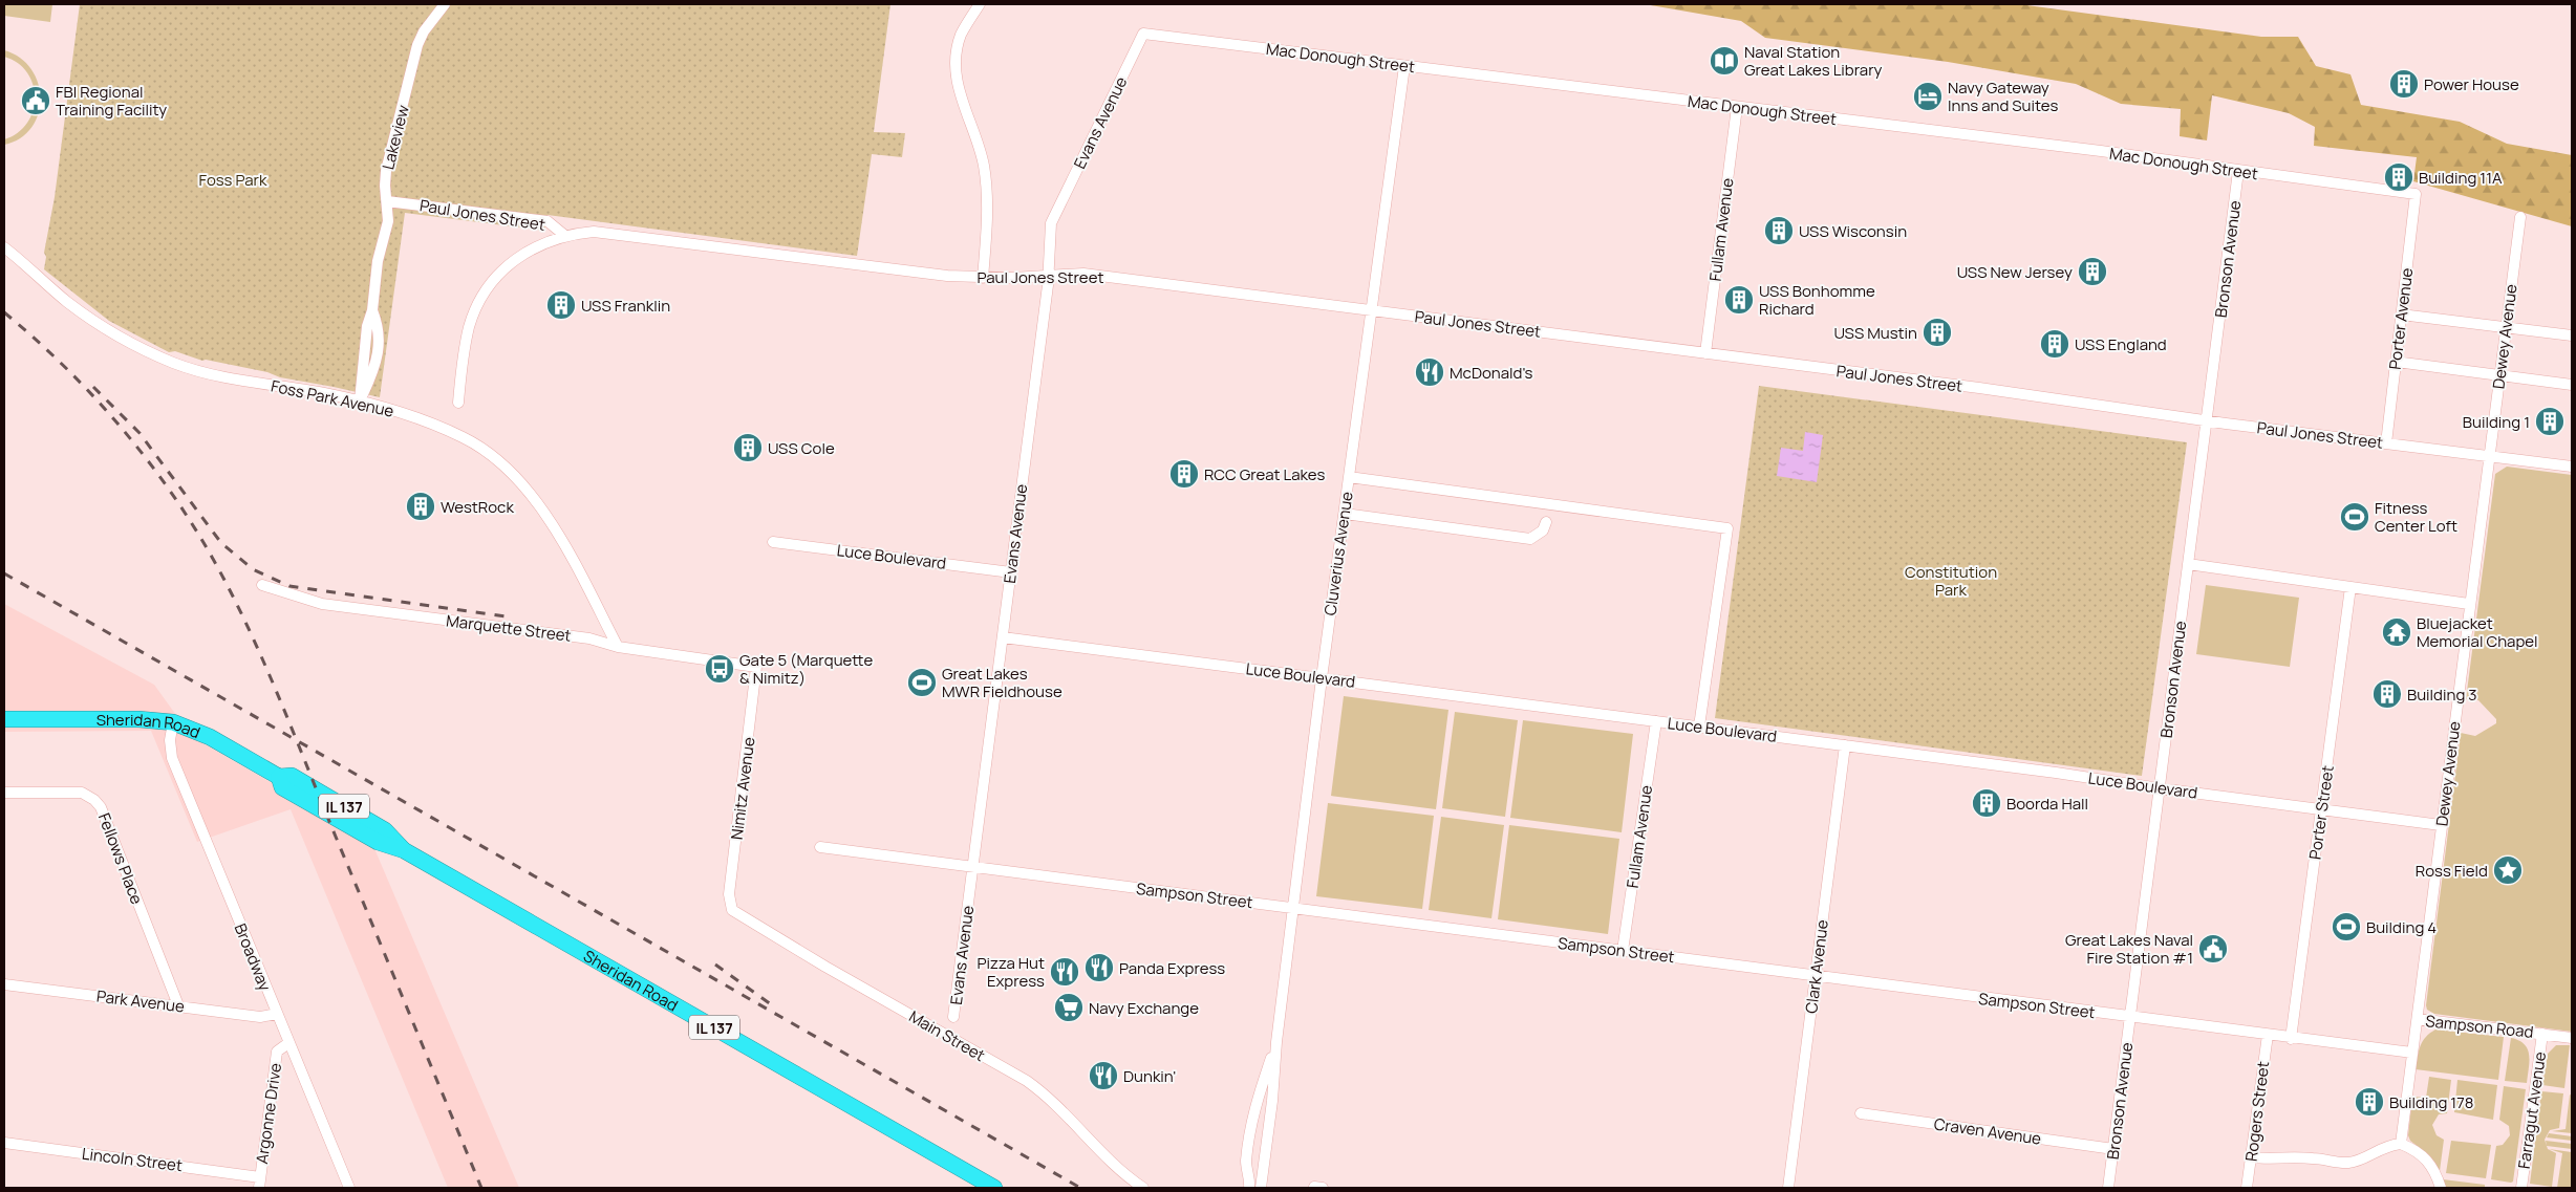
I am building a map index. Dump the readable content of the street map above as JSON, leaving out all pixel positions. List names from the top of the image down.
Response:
{
  "streets": {
    "highway": ["Sheridan Road", "IL 137"],
    "street": [
      "Mac Donough Street",
      "Evans Avenue",
      "Lakeview",
      "Paul Jones Street",
      "Fullam Avenue",
      "Bronson Avenue",
      "Porter Avenue",
      "Dewey Avenue",
      "Foss Park Avenue",
      "Cluverius Avenue",
      "Luce Boulevard",
      "Marquette Street",
      "Nimitz Avenue",
      "Porter Street",
      "Fellows Place",
      "Sampson Street",
      "Broadway",
      "Clark Avenue",
      "Park Avenue",
      "Sampson Road",
      "Main Street",
      "Farragut Avenue",
      "Rogers Street",
      "Argonne Drive",
      "Craven Avenue",
      "Lincoln Street"
    ]
  },
  "crossings": [
    ["Mac Donough Street", "Evans Avenue"],
    ["Mac Donough Street", "Fullam Avenue"],
    ["Mac Donough Street", "Bronson Avenue"],
    ["Mac Donough Street", "Porter Avenue"],
    ["Mac Donough Street", "Cluverius Avenue"],
    ["Evans Avenue", "Paul Jones Street"],
    ["Evans Avenue", "Luce Boulevard"],
    ["Evans Avenue", "Sampson Street"],
    ["Lakeview", "Paul Jones Street"],
    ["Lakeview", "Foss Park Avenue"],
    ["Paul Jones Street", "Fullam Avenue"],
    ["Paul Jones Street", "Bronson Avenue"],
    ["Paul Jones Street", "Porter Avenue"],
    ["Paul Jones Street", "Dewey Avenue"],
    ["Paul Jones Street", "Cluverius Avenue"],
    ["Fullam Avenue", "Luce Boulevard"],
    ["Fullam Avenue", "Sampson Street"],
    ["Bronson Avenue", "Luce Boulevard"],
    ["Bronson Avenue", "Sampson Street"],
    ["Bronson Avenue", "Craven Avenue"],
    ["Dewey Avenue", "Luce Boulevard"],
    ["Dewey Avenue", "Sampson Street"],
    ["Dewey Avenue", "Sampson Road"],
    ["Foss Park Avenue", "Marquette Street"],
    ["Cluverius Avenue", "Luce Boulevard"],
    ["Cluverius Avenue", "Sampson Street"],
    ["Luce Boulevard", "Porter Street"],
    ["Luce Boulevard", "Clark Avenue"],
    ["Marquette Street", "Nimitz Avenue"],
    ["Sheridan Road", "Broadway"],
    ["Nimitz Avenue", "Main Street"],
    ["Porter Street", "Sampson Street"],
    ["Fellows Place", "Park Avenue"],
    ["Sampson Street", "Clark Avenue"],
    ["Sampson Street", "Rogers Street"],
    ["Broadway", "Park Avenue"],
    ["Broadway", "Argonne Drive"],
    ["Sampson Road", "Farragut Avenue"],
    ["Argonne Drive", "Lincoln Street"]
  ],
  "parks": ["Foss Park", "Constitution Park"],
  "places": {
    "library": ["Naval Station Great Lakes Library"],
    "building": [
      "Power House",
      "Building 11A",
      "USS Wisconsin",
      "USS New Jersey",
      "USS Bonhomme Richard",
      "USS Franklin",
      "USS Mustin",
      "USS England",
      "Building 1",
      "USS Cole",
      "RCC Great Lakes",
      "WestRock",
      "Building 3",
      "Boorda Hall",
      "Building 178"
    ],
    "hotel": ["Navy Gateway Inns and Suites"],
    "public building": ["FBI Regional Training Facility", "Great Lakes Naval Fire Station #1"],
    "restaurant": [
      "McDonald's",
      "Panda Express",
      "Pizza Hut Express",
      "Dunkin'"
    ],
    "sports": ["Fitness Center Loft", "Great Lakes MWR Fieldhouse", "Building 4"],
    "temple": ["Bluejacket Memorial Chapel"],
    "bus stop": ["Gate 5 (Marquette & Nimitz)"],
    "place": ["Ross Field"],
    "supermarket": ["Navy Exchange"]
  }
}
